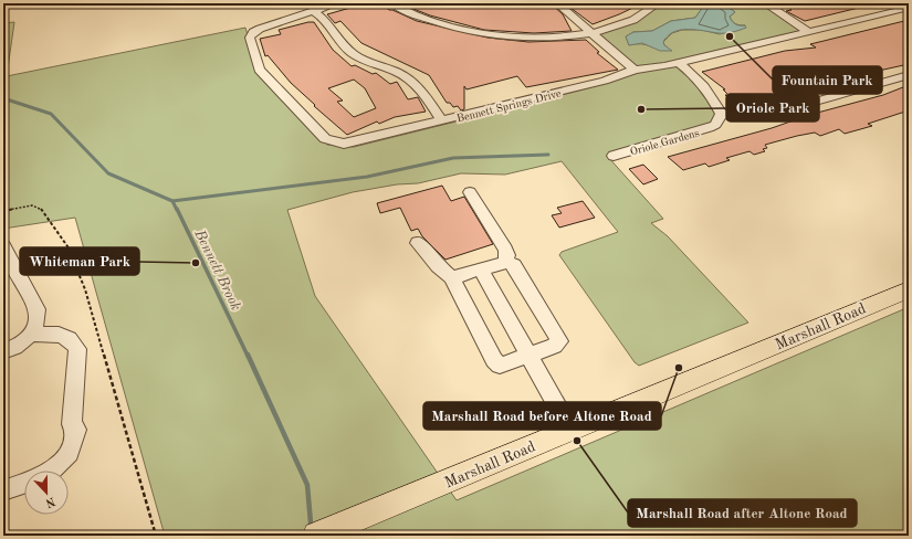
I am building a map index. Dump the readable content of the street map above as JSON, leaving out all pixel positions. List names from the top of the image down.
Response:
{
  "streets": {
    "main road": ["Marshall Road"],
    "street": ["Bennett Springs Drive", "Oriole Gardens"]
  },
  "water": ["Bennett Brook"],
  "places": [
    "Fountain Park",
    "Oriole Park",
    "Whiteman Park",
    "Marshall Road before Altone Road",
    "Marshall Road after Altone Road"
  ],
  "north": "bottom"
}
